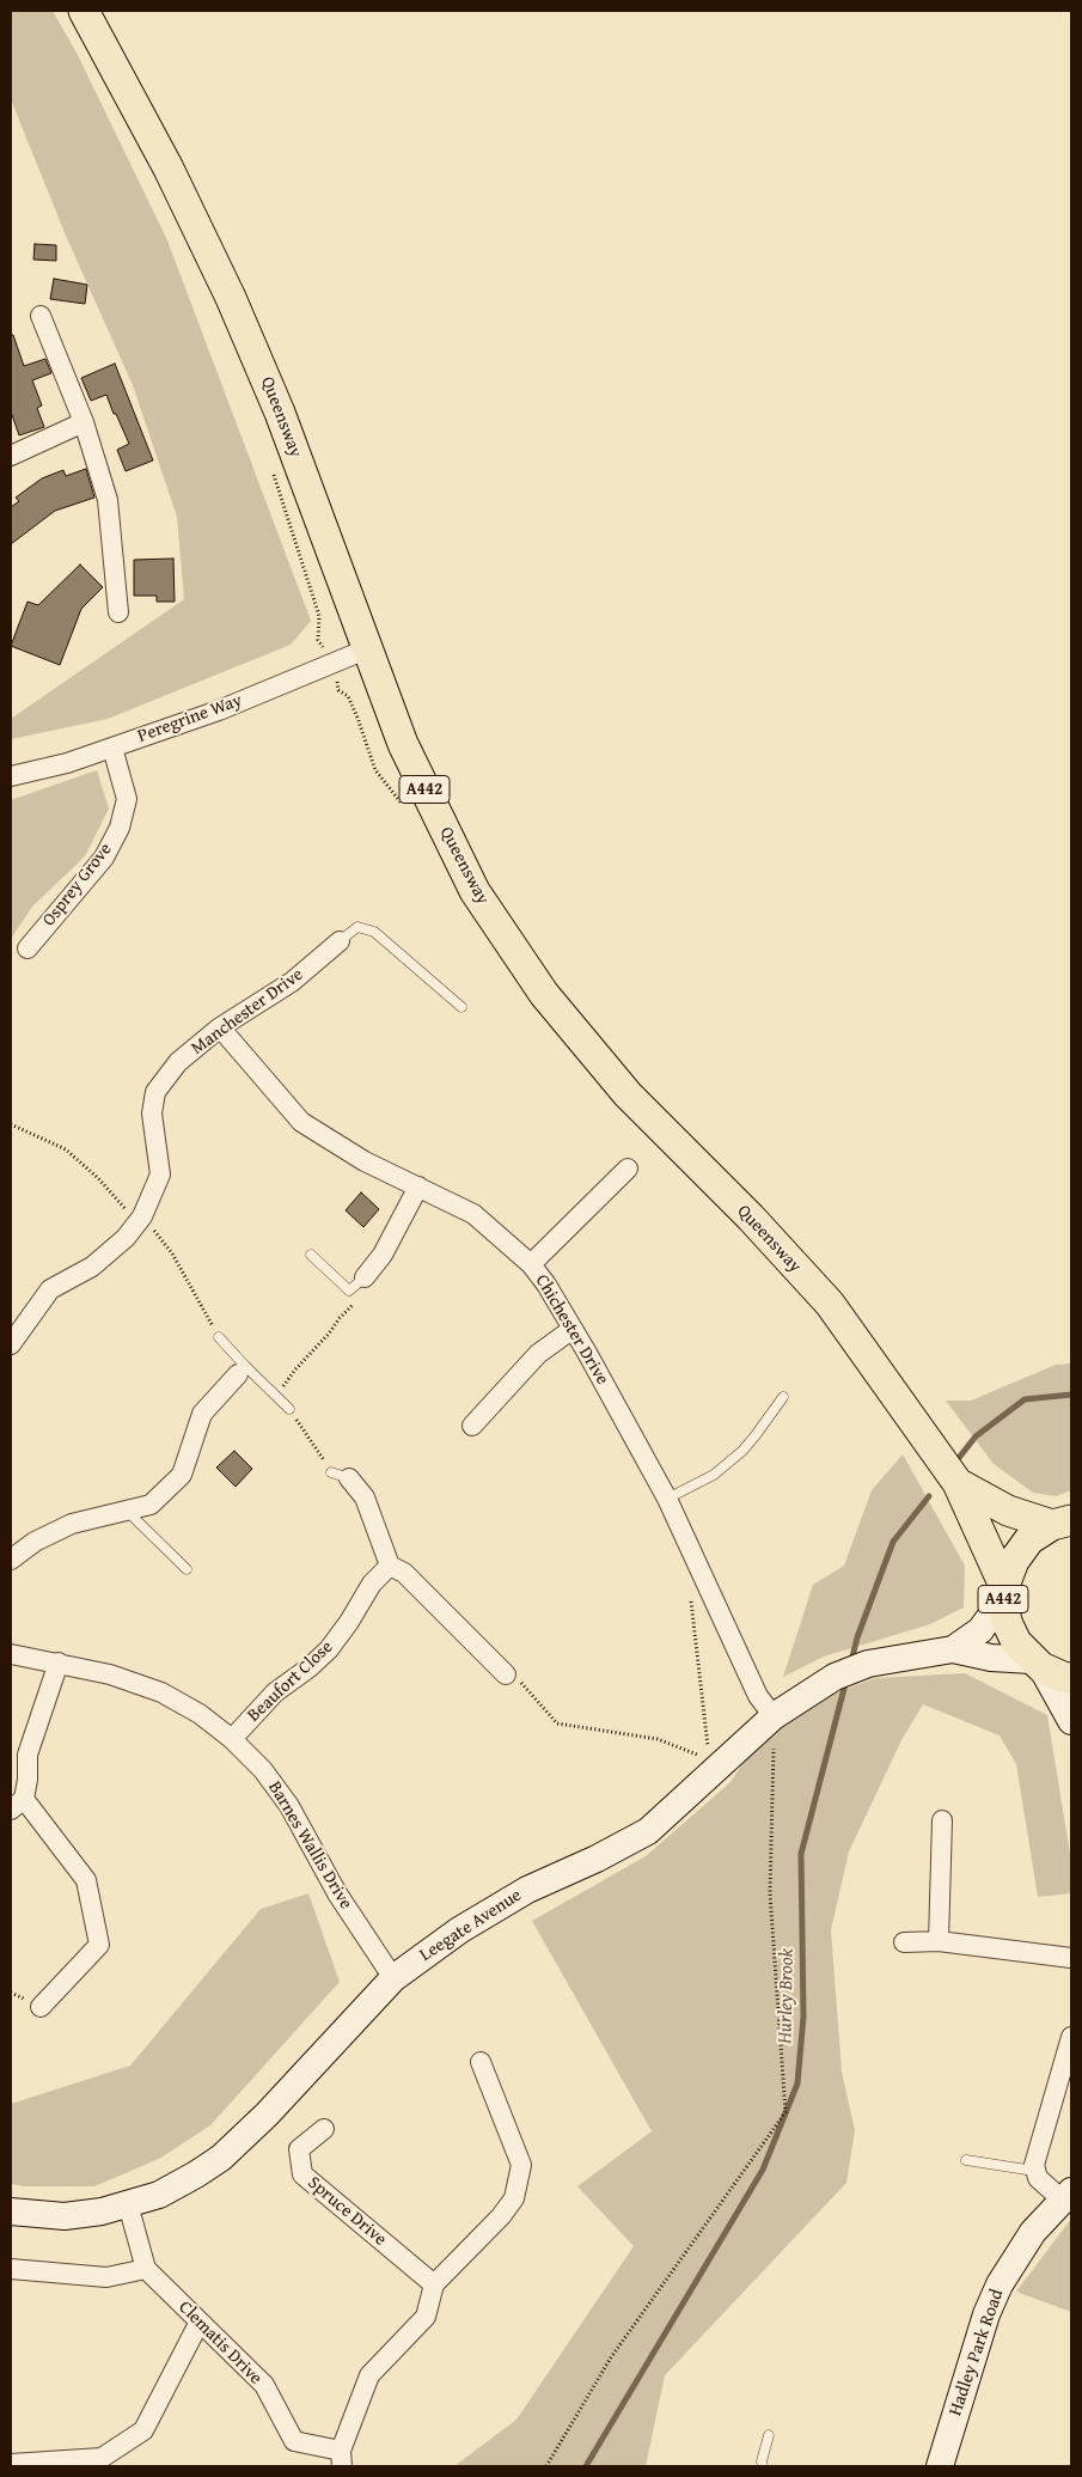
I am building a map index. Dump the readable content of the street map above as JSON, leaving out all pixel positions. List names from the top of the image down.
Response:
{
  "streets": {
    "main road": ["Queensway", "A442"],
    "street": [
      "Peregrine Way",
      "Osprey Grove",
      "Manchester Drive",
      "Chichester Drive",
      "Beaufort Close",
      "Barnes Wallis Drive",
      "Leegate Avenue",
      "Spruce Drive",
      "Clematis Drive",
      "Hadley Park Road"
    ]
  },
  "crossings": [
    ["Queensway", "Peregrine Way"],
    ["Queensway", "A442"],
    ["Peregrine Way", "Osprey Grove"],
    ["A442", "Leegate Avenue"],
    ["Manchester Drive", "Chichester Drive"],
    ["Chichester Drive", "Leegate Avenue"],
    ["Beaufort Close", "Barnes Wallis Drive"],
    ["Barnes Wallis Drive", "Leegate Avenue"]
  ],
  "water": ["Hurley Brook"]
}
